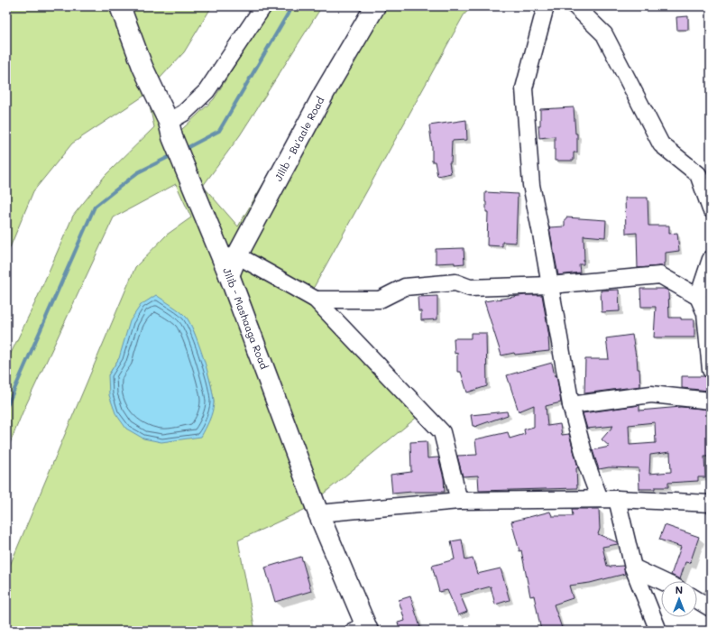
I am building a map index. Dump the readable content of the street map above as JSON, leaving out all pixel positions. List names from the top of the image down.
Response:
{
  "streets": {
    "main road": ["Jilib - Bu'aale Road", "Jilib - Mashaaga Road"]
  },
  "crossings": [
    ["Jilib - Bu'aale Road", "Jilib - Mashaaga Road"]
  ],
  "north": "top"
}
